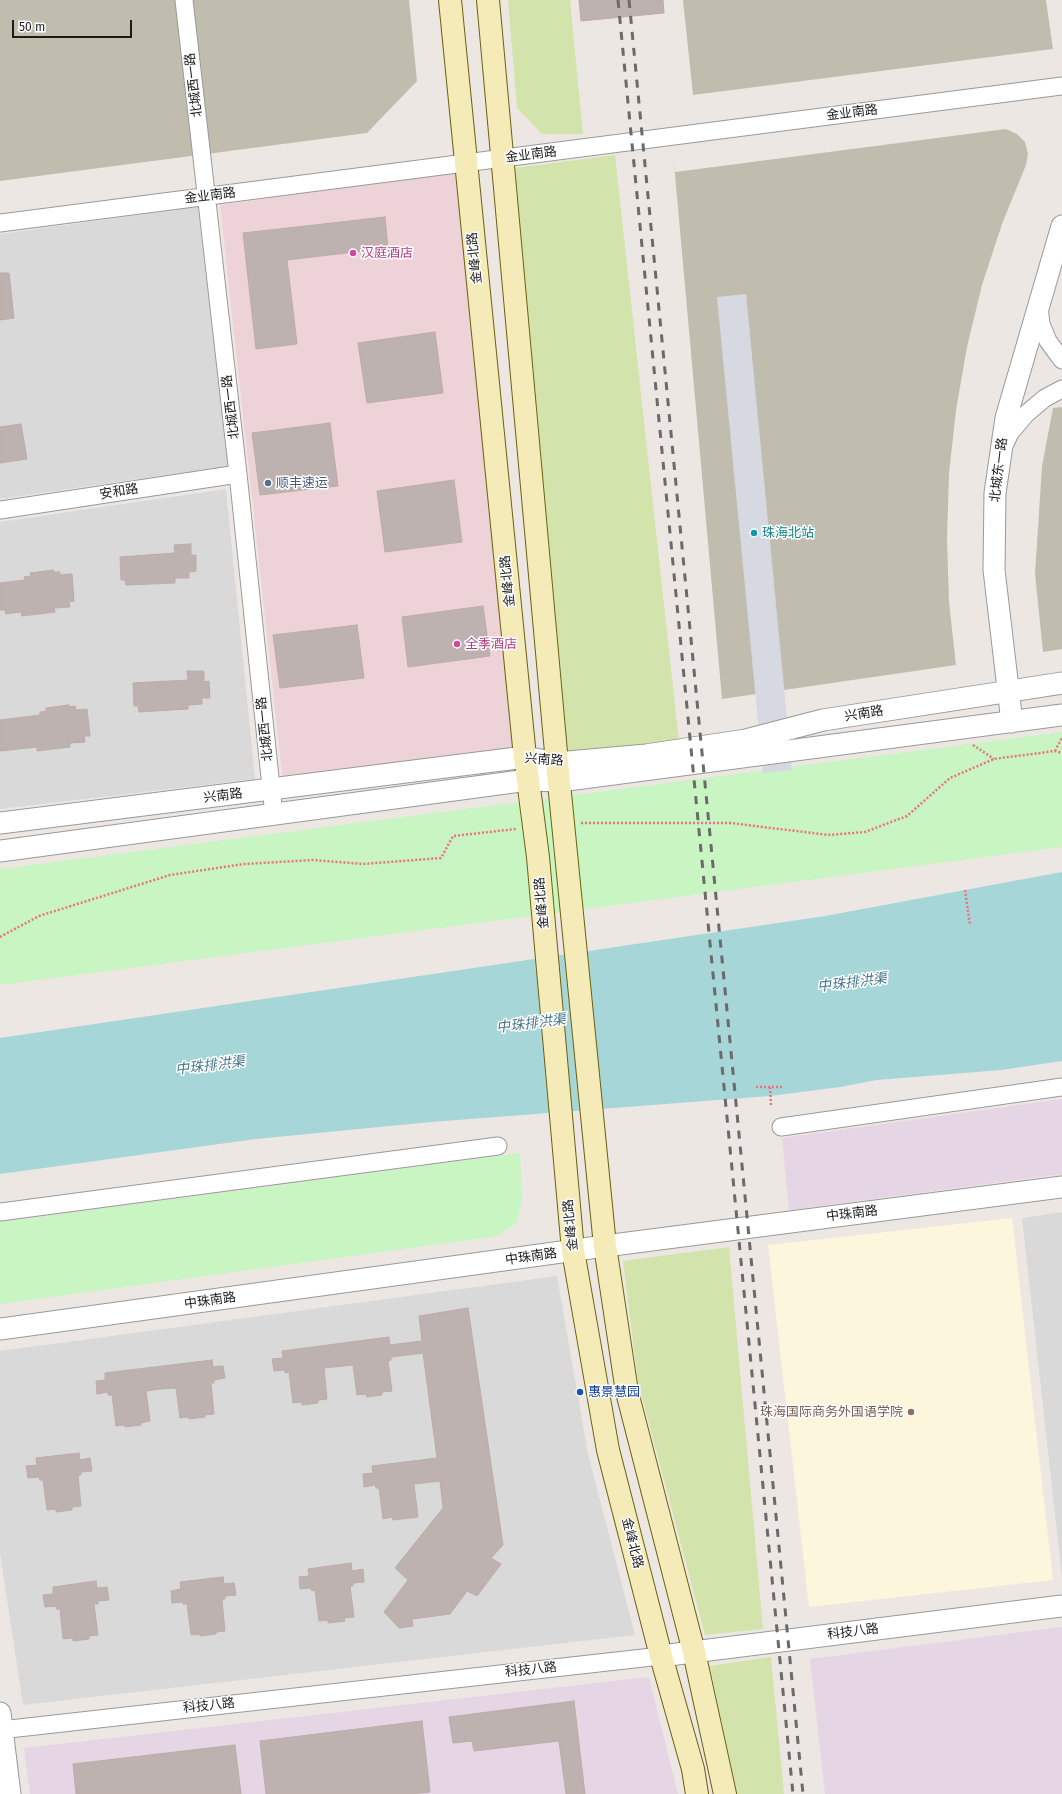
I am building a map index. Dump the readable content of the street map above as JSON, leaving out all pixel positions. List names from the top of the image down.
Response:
{
  "streets": {
    "main road": ["金峰北路"],
    "street": [
      "北城西一路",
      "金业南路",
      "北城东一路",
      "安和路",
      "兴南路",
      "中珠南路",
      "科技八路"
    ]
  },
  "crossings": [
    ["北城西一路", "金业南路"],
    ["北城西一路", "安和路"],
    ["北城西一路", "兴南路"],
    ["金业南路", "金峰北路"],
    ["金峰北路", "兴南路"],
    ["金峰北路", "中珠南路"],
    ["金峰北路", "科技八路"],
    ["北城东一路", "兴南路"]
  ],
  "water": ["中珠排洪渠"],
  "places": [
    "汉庭酒店",
    "顺丰速运",
    "珠海北站",
    "全季酒店",
    "惠景慧园",
    "珠海国际商务外国语学院"
  ],
  "scale_bar": "50 m"
}
